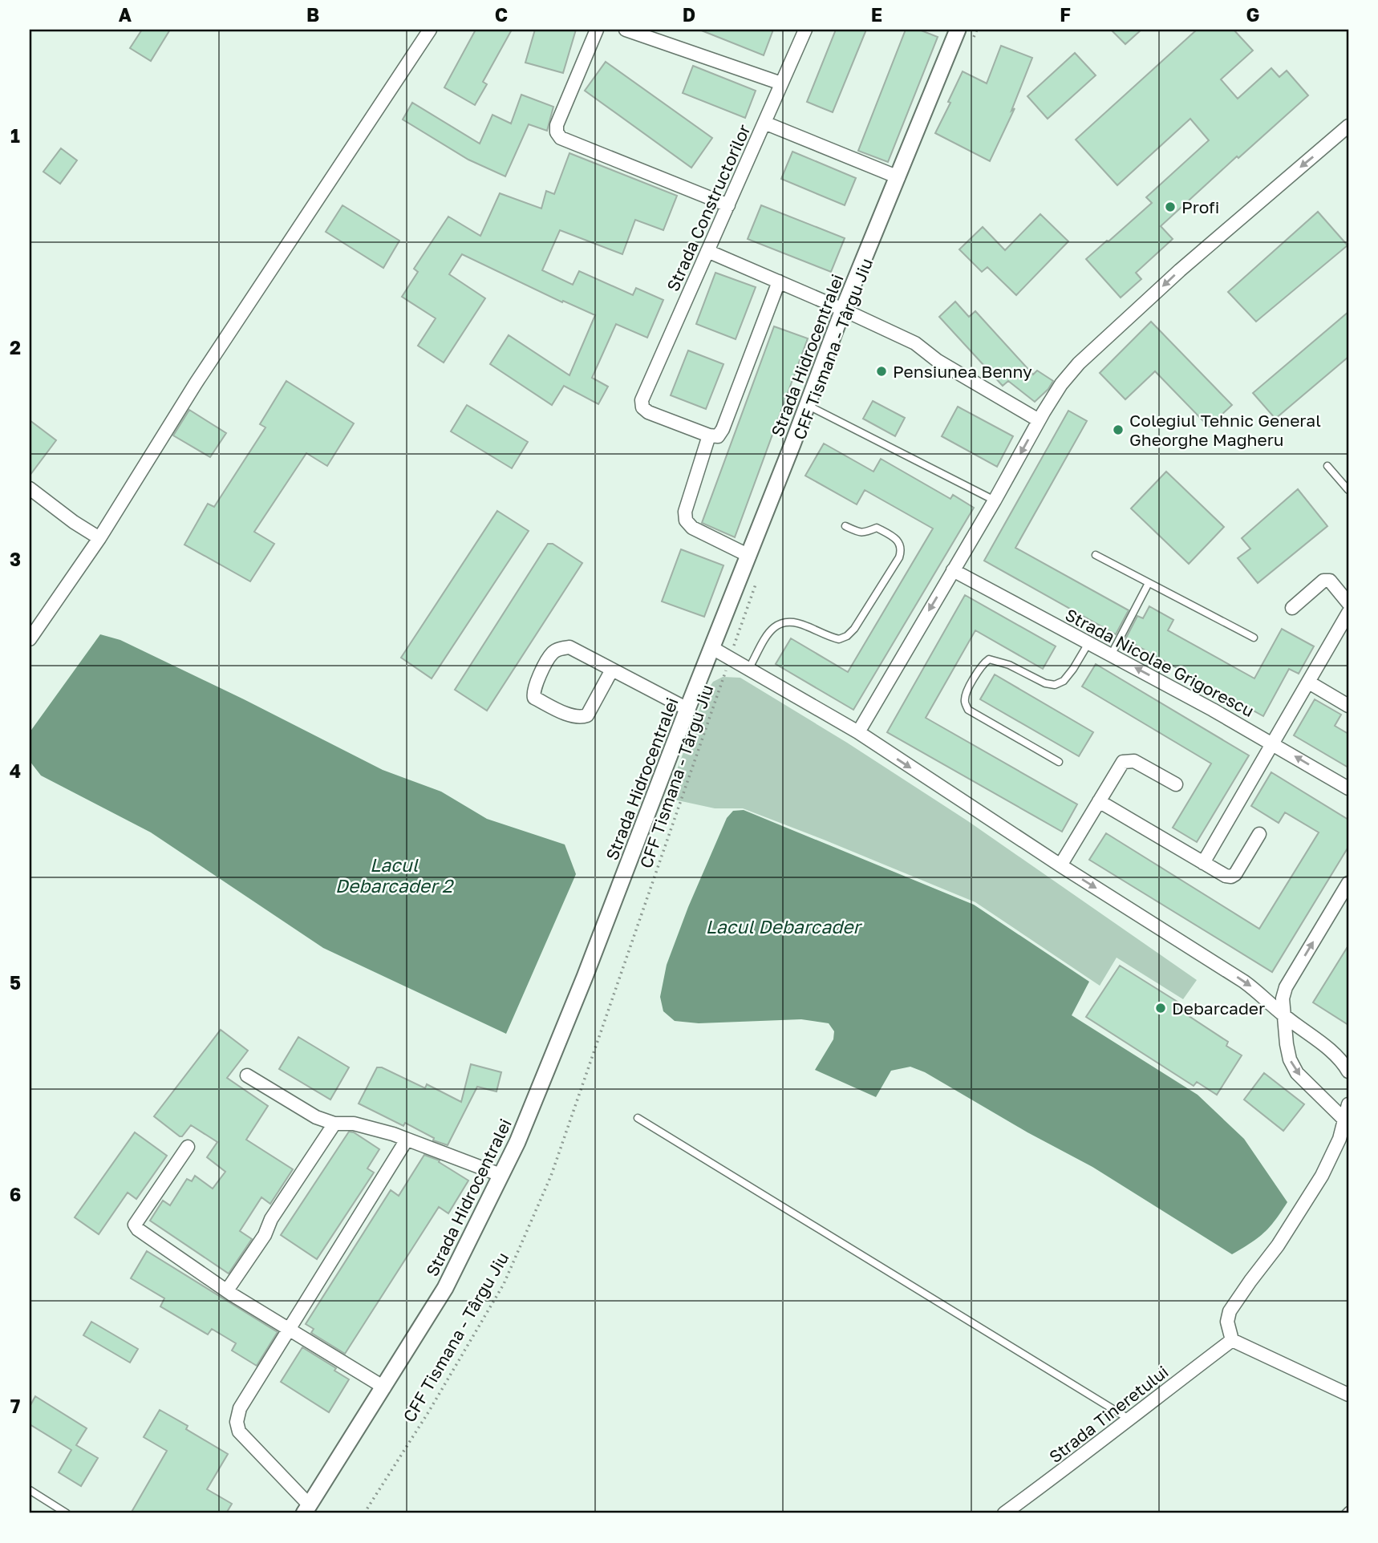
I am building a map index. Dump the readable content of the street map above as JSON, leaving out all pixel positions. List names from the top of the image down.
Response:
{
  "streets": {
    "street": [
      "Strada Constructorilor",
      "Strada Hidrocentralei",
      "Strada Nicolae Grigorescu",
      "Strada Tineretului"
    ],
    "path": ["CFF Tismana - Târgu Jiu"]
  },
  "one_way": ["Strada Nicolae Grigorescu"],
  "water": ["Lacul Debarcader 2", "Lacul Debarcader"],
  "places": [
    "Profi",
    "Pensiunea Benny",
    "Colegiul Tehnic General Gheorghe Magheru",
    "Debarcader"
  ],
  "grid": {
    "columns": [
      "A",
      "B",
      "C",
      "D",
      "E",
      "F",
      "G"
    ],
    "rows": [
      "1",
      "2",
      "3",
      "4",
      "5",
      "6",
      "7"
    ]
  }
}
